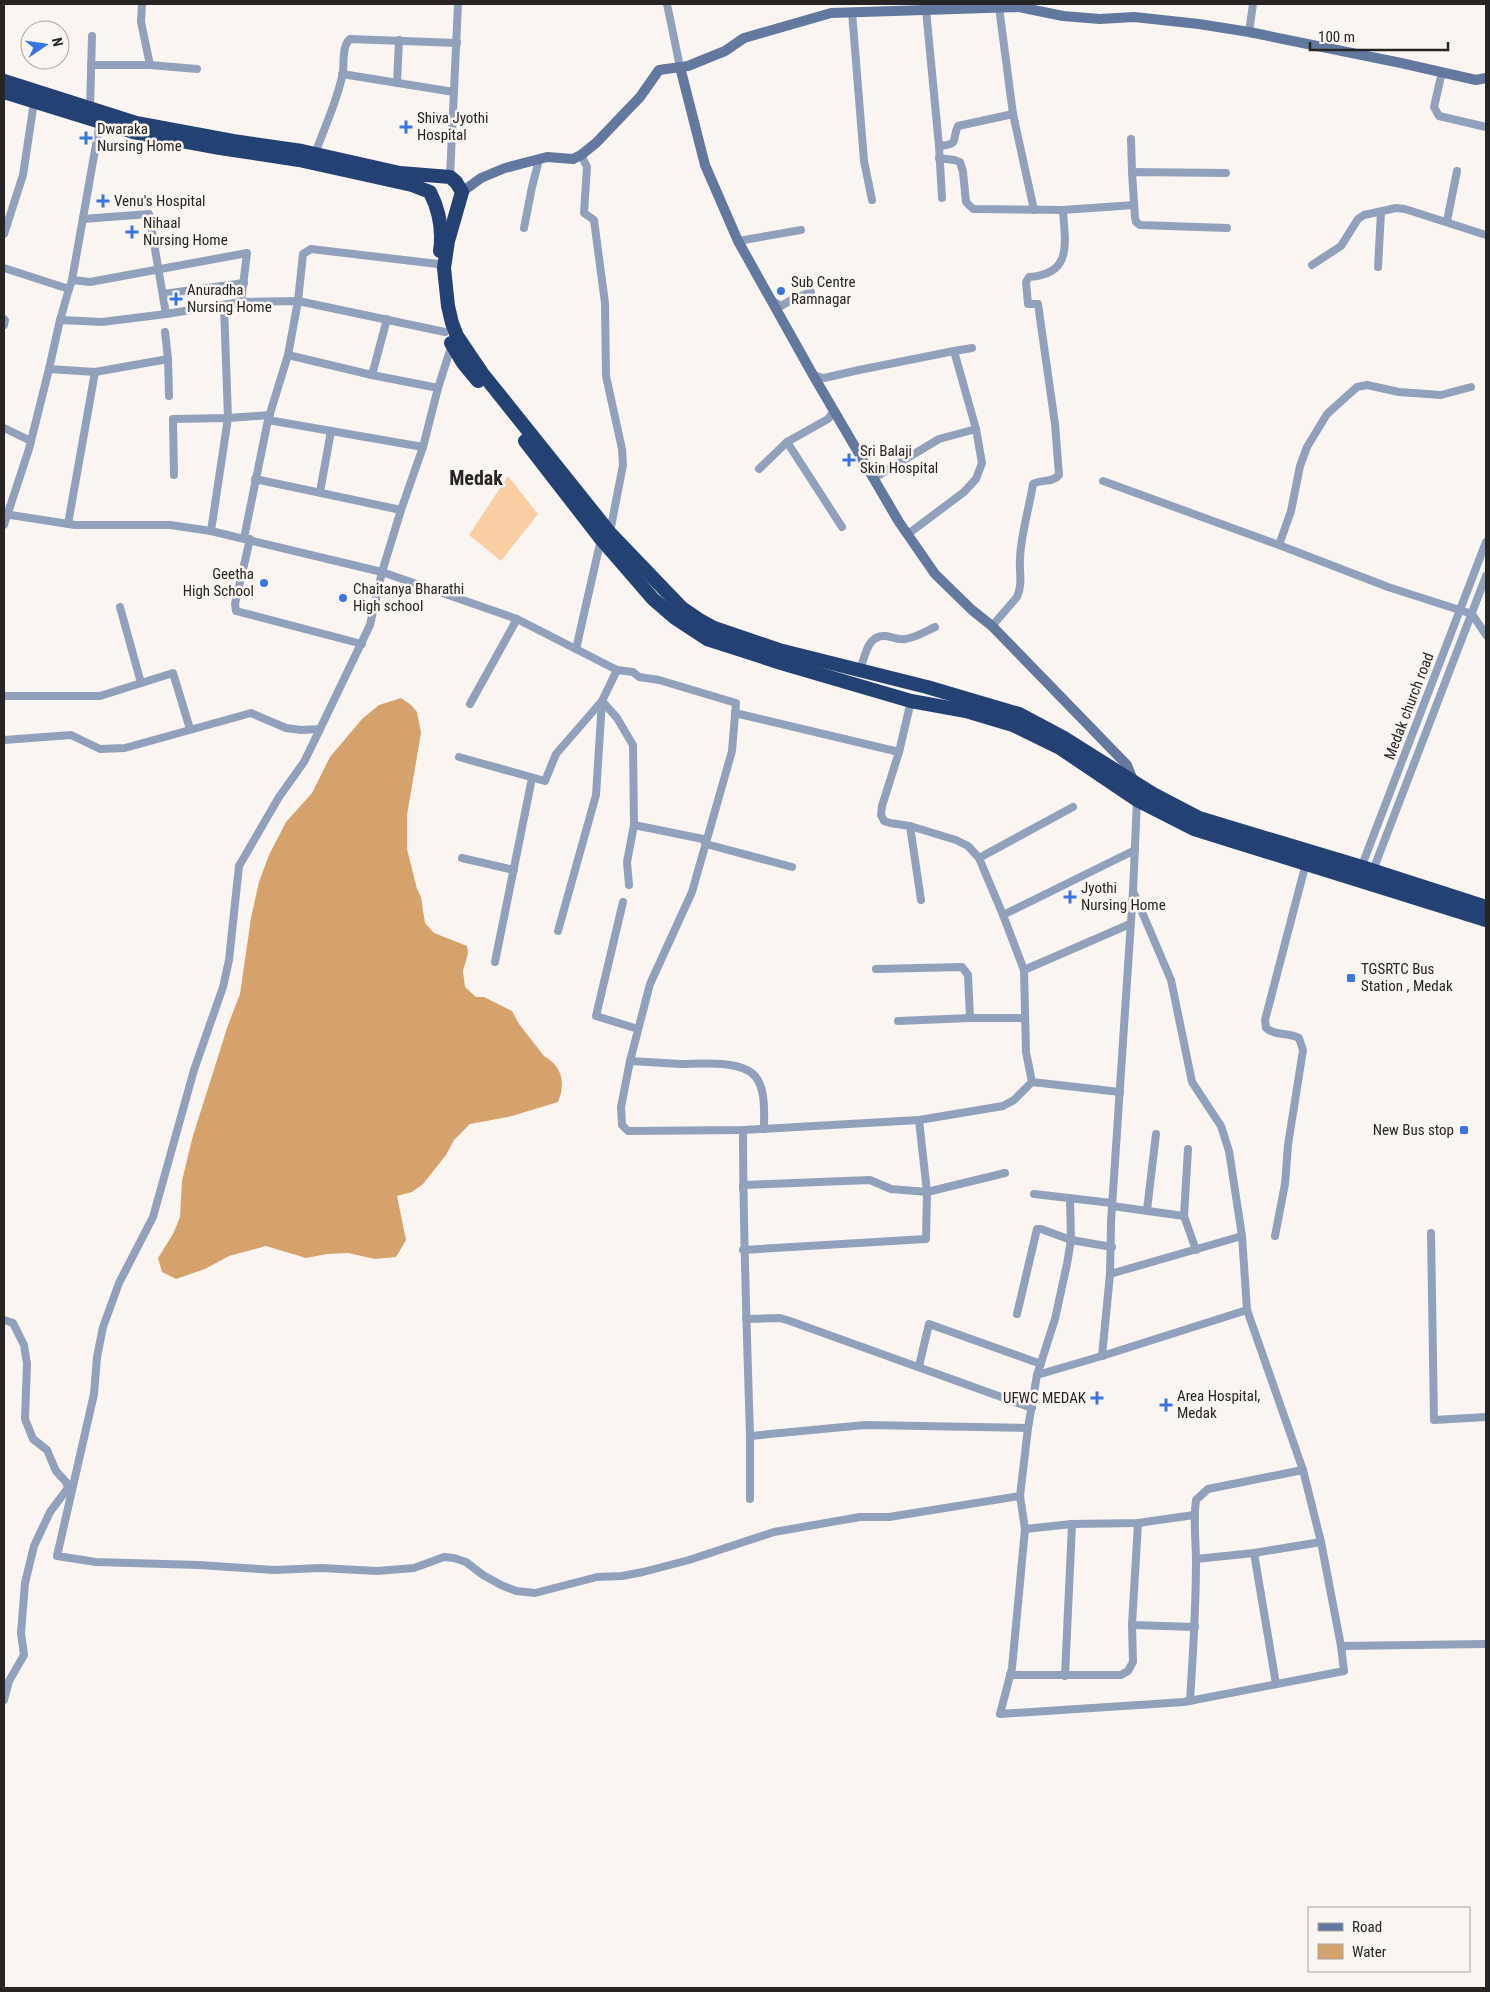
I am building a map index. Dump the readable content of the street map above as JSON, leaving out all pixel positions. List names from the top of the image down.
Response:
{
  "streets": {
    "street": ["Medak church road"]
  },
  "districts": ["Medak"],
  "places": {
    "health": [
      "Shiva Jyothi Hospital",
      "Dwaraka Nursing Home",
      "Venu's Hospital",
      "Nihaal Nursing Home",
      "Anuradha Nursing Home",
      "Sri Balaji Skin Hospital",
      "Jyothi Nursing Home",
      "UFWC MEDAK",
      "Area Hospital, Medak"
    ],
    "other": ["Sub Centre Ramnagar", "Geetha High School", "Chaitanya Bharathi High school"],
    "transit": ["TGSRTC Bus Station , Medak", "New Bus stop"]
  },
  "legend": ["Road", "Water"],
  "scale_bar": "100 m",
  "north": "right"
}
